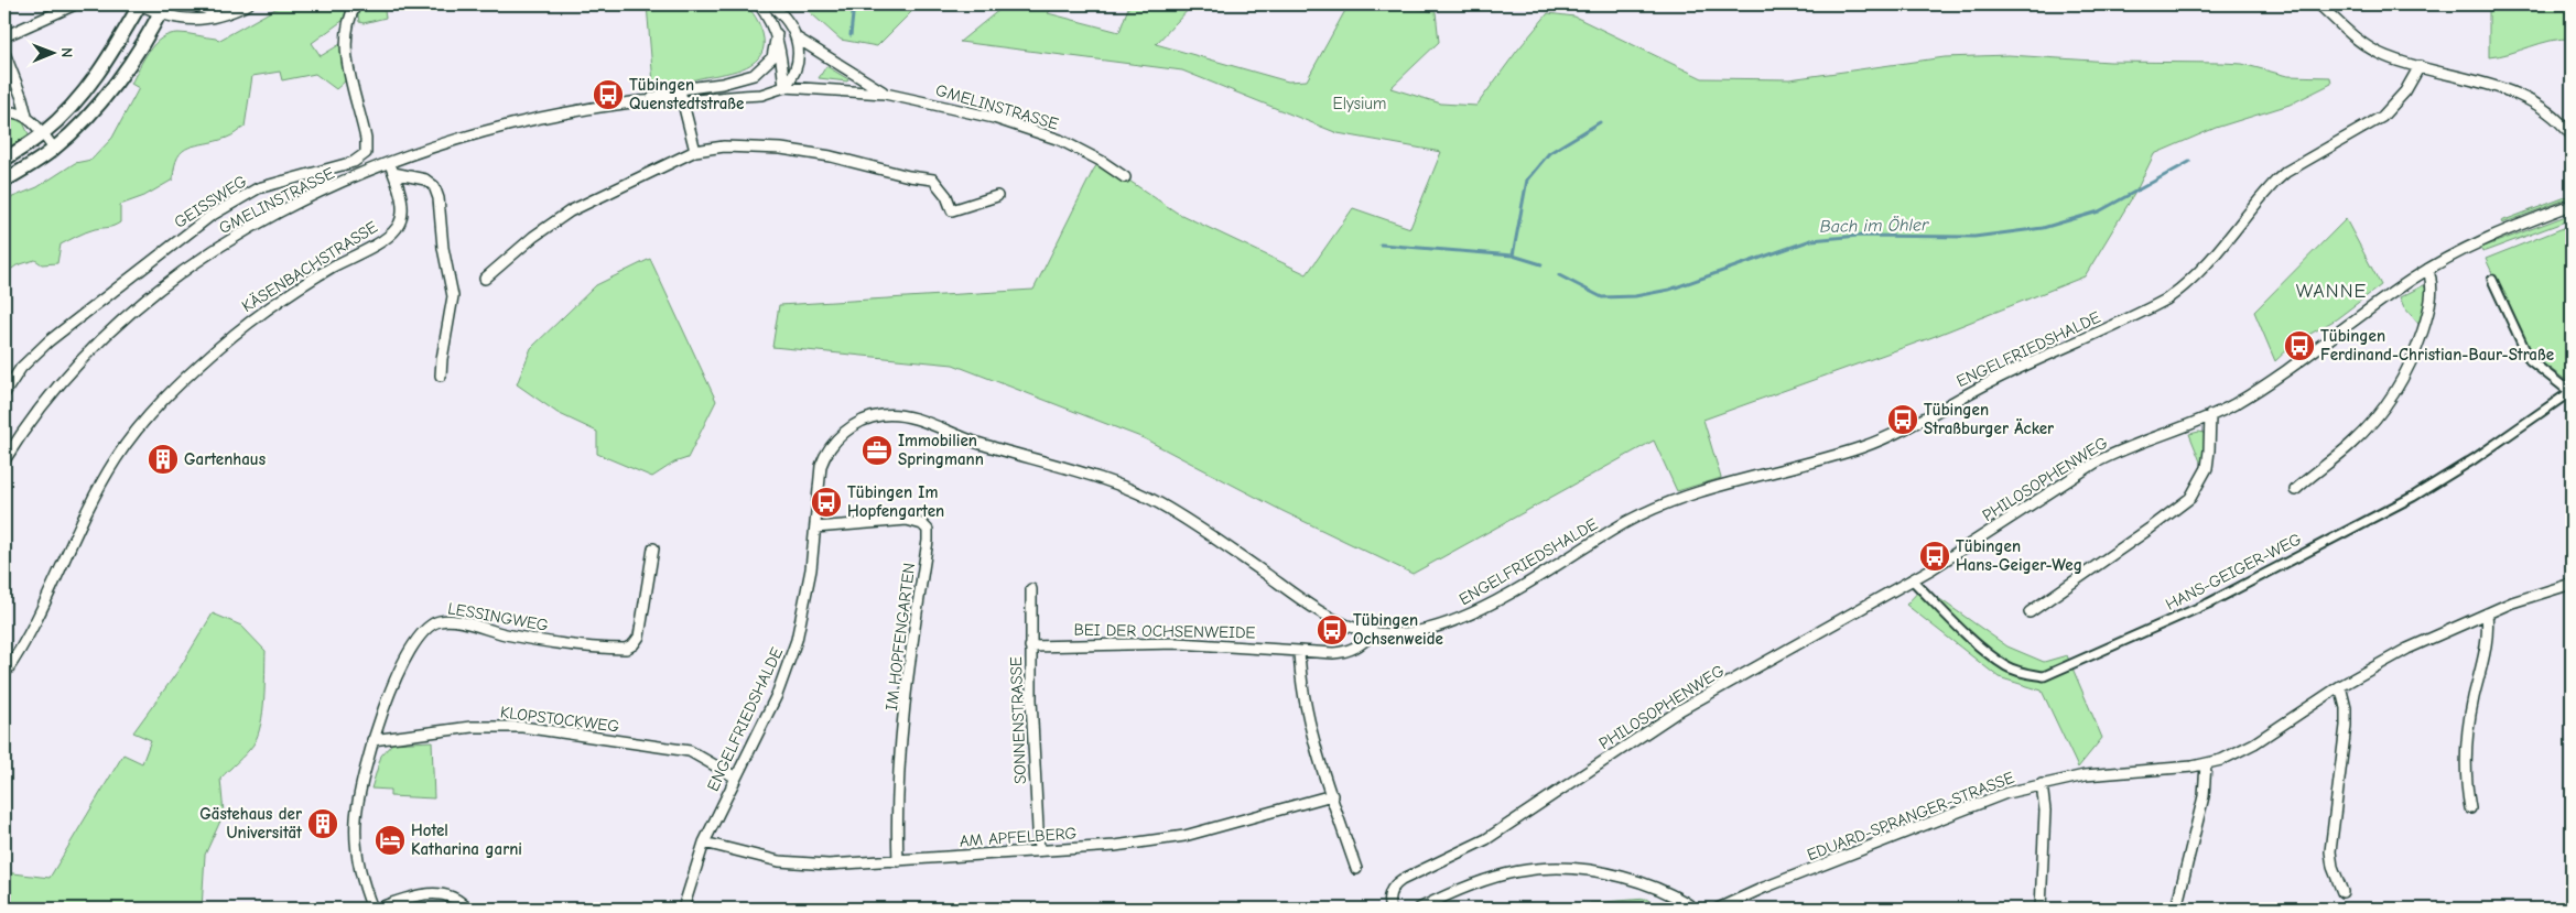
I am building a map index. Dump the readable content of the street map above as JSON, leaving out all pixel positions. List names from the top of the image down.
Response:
{
  "streets": {
    "street": [
      "GMELINSTRASSE",
      "GEISSWEG",
      "KÄSENBACHSTRASSE",
      "ENGELFRIEDSHALDE",
      "PHILOSOPHENWEG",
      "HANS-GEIGER-WEG",
      "LESSINGWEG",
      "BEI DER OCHSENWEIDE",
      "IM HOPFENGARTEN",
      "KLOPSTOCKWEG",
      "SONNENSTRASSE",
      "EDUARD-SPRANGER-STRASSE",
      "AM APFELBERG"
    ]
  },
  "crossings": [
    ["GMELINSTRASSE", "KÄSENBACHSTRASSE"],
    ["ENGELFRIEDSHALDE", "BEI DER OCHSENWEIDE"],
    ["ENGELFRIEDSHALDE", "IM HOPFENGARTEN"],
    ["ENGELFRIEDSHALDE", "KLOPSTOCKWEG"],
    ["ENGELFRIEDSHALDE", "AM APFELBERG"],
    ["PHILOSOPHENWEG", "HANS-GEIGER-WEG"],
    ["LESSINGWEG", "KLOPSTOCKWEG"],
    ["BEI DER OCHSENWEIDE", "SONNENSTRASSE"],
    ["IM HOPFENGARTEN", "AM APFELBERG"],
    ["SONNENSTRASSE", "AM APFELBERG"]
  ],
  "districts": ["WANNE"],
  "water": ["Bach im Öhler"],
  "parks": ["Elysium"],
  "places": {
    "bus stop": [
      "Tübingen Quenstedtstraße",
      "Tübingen Ferdinand-Christian-Baur-Straße",
      "Tübingen Straßburger Äcker",
      "Tübingen Im Hopfengarten",
      "Tübingen Hans-Geiger-Weg",
      "Tübingen Ochsenweide"
    ],
    "office": ["Immobilien Springmann"],
    "building": ["Gartenhaus", "Gästehaus der Universität"],
    "hotel": ["Hotel Katharina garni"]
  },
  "north": "right"
}
